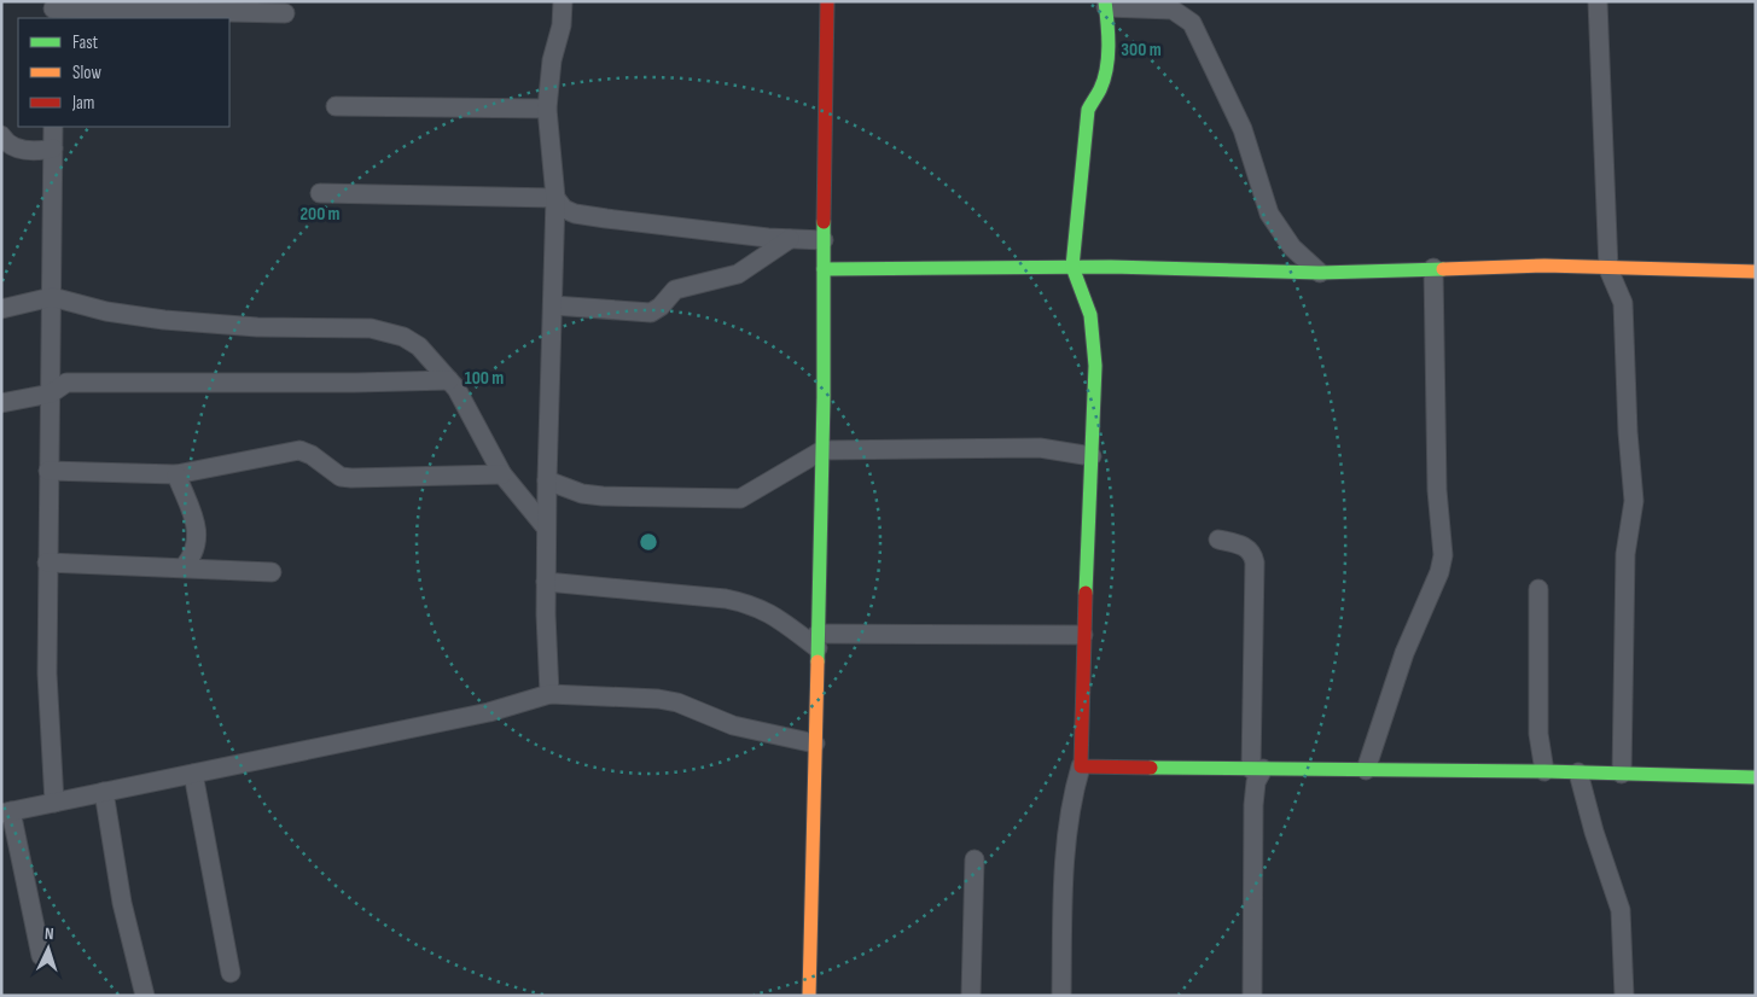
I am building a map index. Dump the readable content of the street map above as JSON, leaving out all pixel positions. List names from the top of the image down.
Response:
{
  "legend": ["Fast", "Slow", "Jam"],
  "north": "top",
  "rings": ["300 m", "200 m", "100 m"]
}
